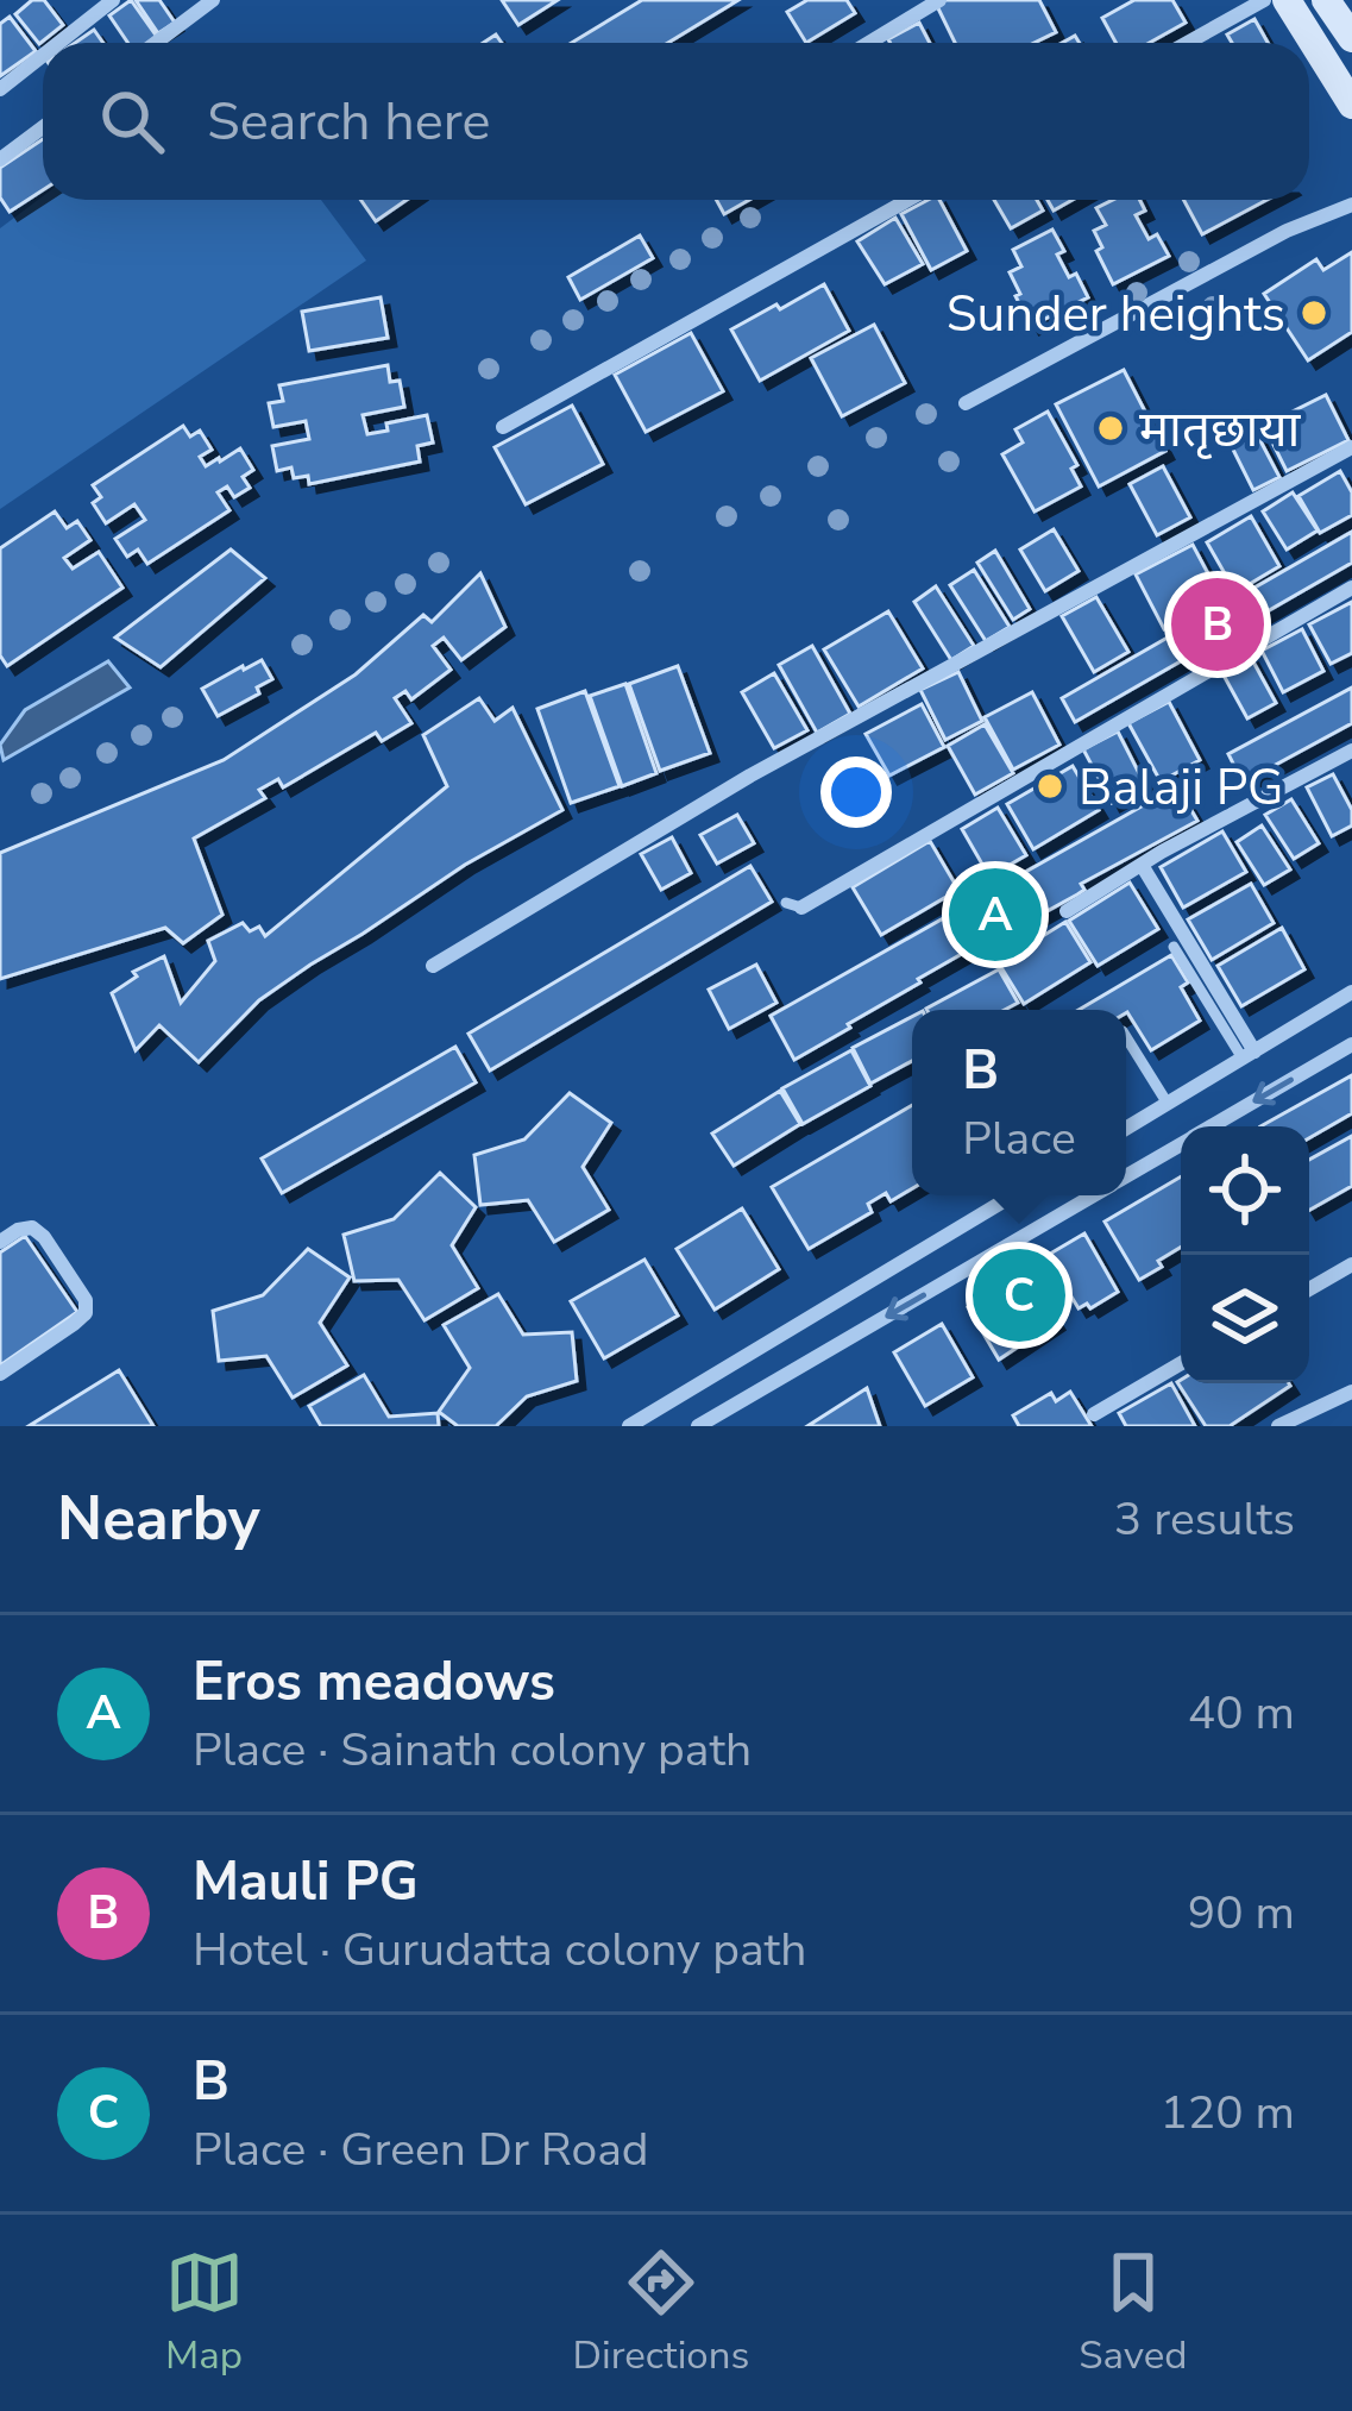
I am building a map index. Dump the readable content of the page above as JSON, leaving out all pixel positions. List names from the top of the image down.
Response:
{
  "places": ["Sunder heights", "मातृछाया", "Balaji PG"],
  "page": {
    "search": "Search here",
    "pins": ["B", "A", "C"],
    "popup": ["B", "Place"],
    "heading": ["Nearby", "3 results"],
    "list": [
      {
        "mark": "A",
        "name": "Eros meadows",
        "note": "Place · Sainath colony path",
        "value": "40 m"
      },
      {
        "mark": "B",
        "name": "Mauli PG",
        "note": "Hotel · Gurudatta colony path",
        "value": "90 m"
      },
      {
        "mark": "C",
        "name": "B",
        "note": "Place · Green Dr Road",
        "value": "120 m"
      }
    ],
    "nav": ["Map", "Directions", "Saved"]
  }
}
